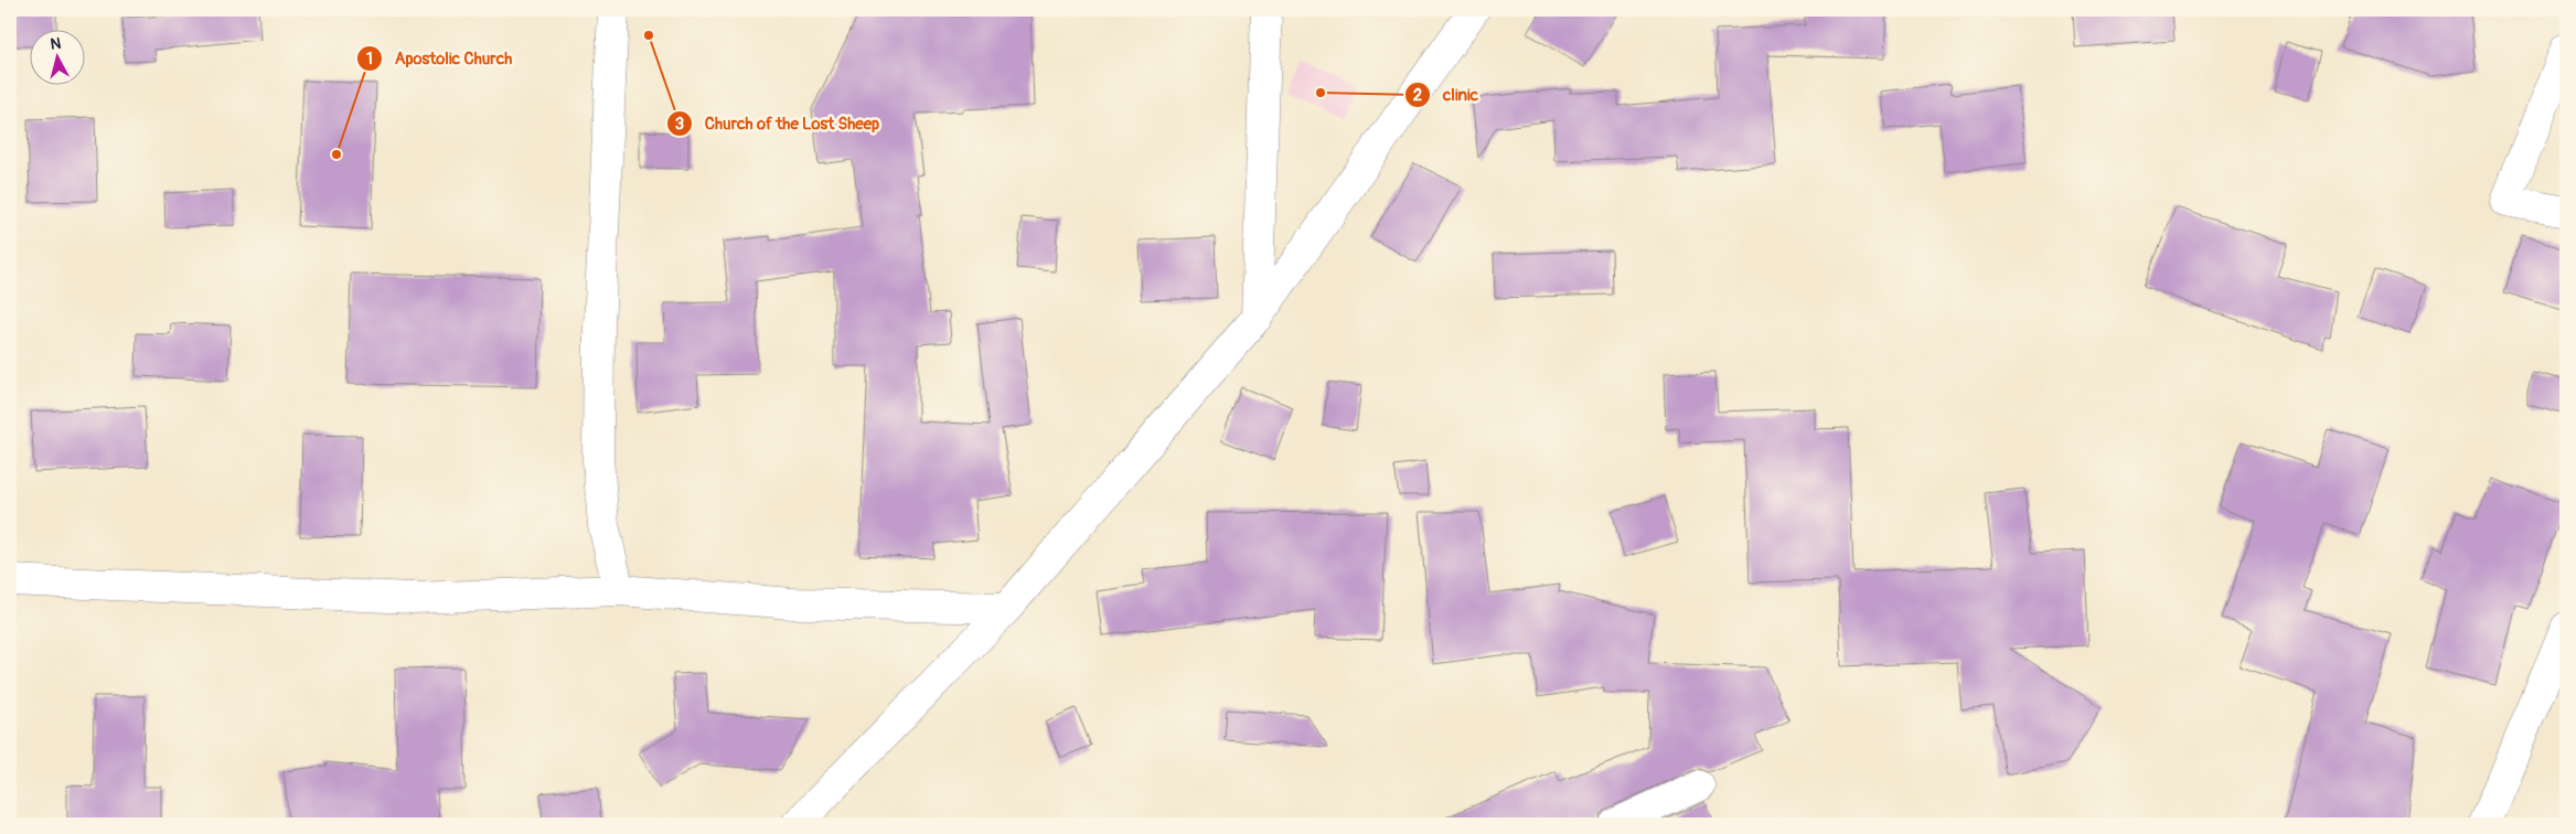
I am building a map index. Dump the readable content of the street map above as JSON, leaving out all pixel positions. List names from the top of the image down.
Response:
{
  "places": ["Church of the Lost Sheep", "clinic", "Apostolic Church"],
  "north": "top"
}
